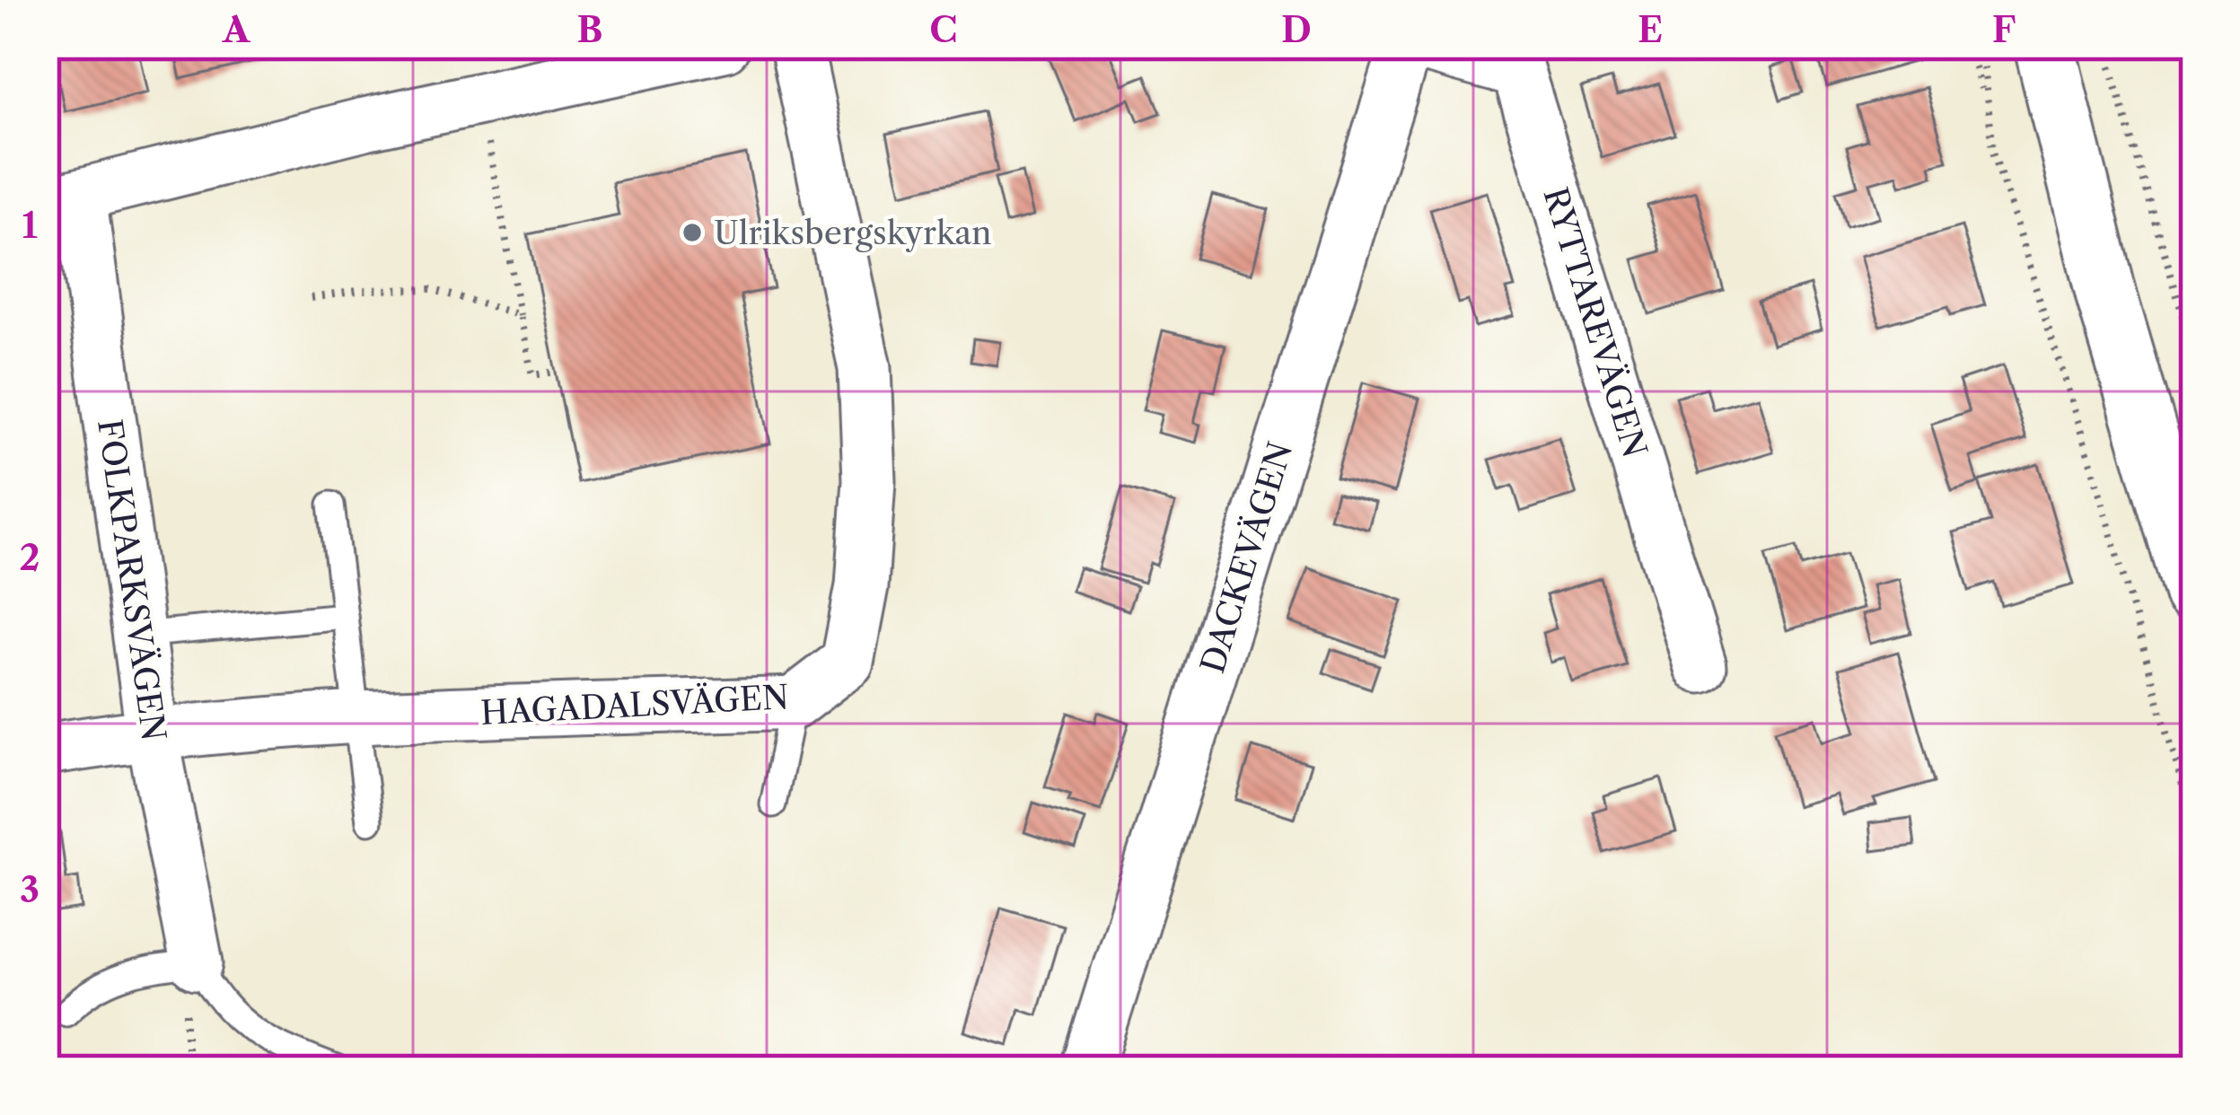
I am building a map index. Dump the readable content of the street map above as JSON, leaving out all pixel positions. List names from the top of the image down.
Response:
{
  "streets": {
    "street": [
      "RYTTAREVÄGEN",
      "DACKEVÄGEN",
      "FOLKPARKSVÄGEN",
      "HAGADALSVÄGEN"
    ]
  },
  "crossings": [
    ["FOLKPARKSVÄGEN", "HAGADALSVÄGEN"]
  ],
  "places": ["Ulriksbergskyrkan"],
  "grid": {
    "columns": [
      "A",
      "B",
      "C",
      "D",
      "E",
      "F"
    ],
    "rows": ["1", "2", "3"]
  }
}
